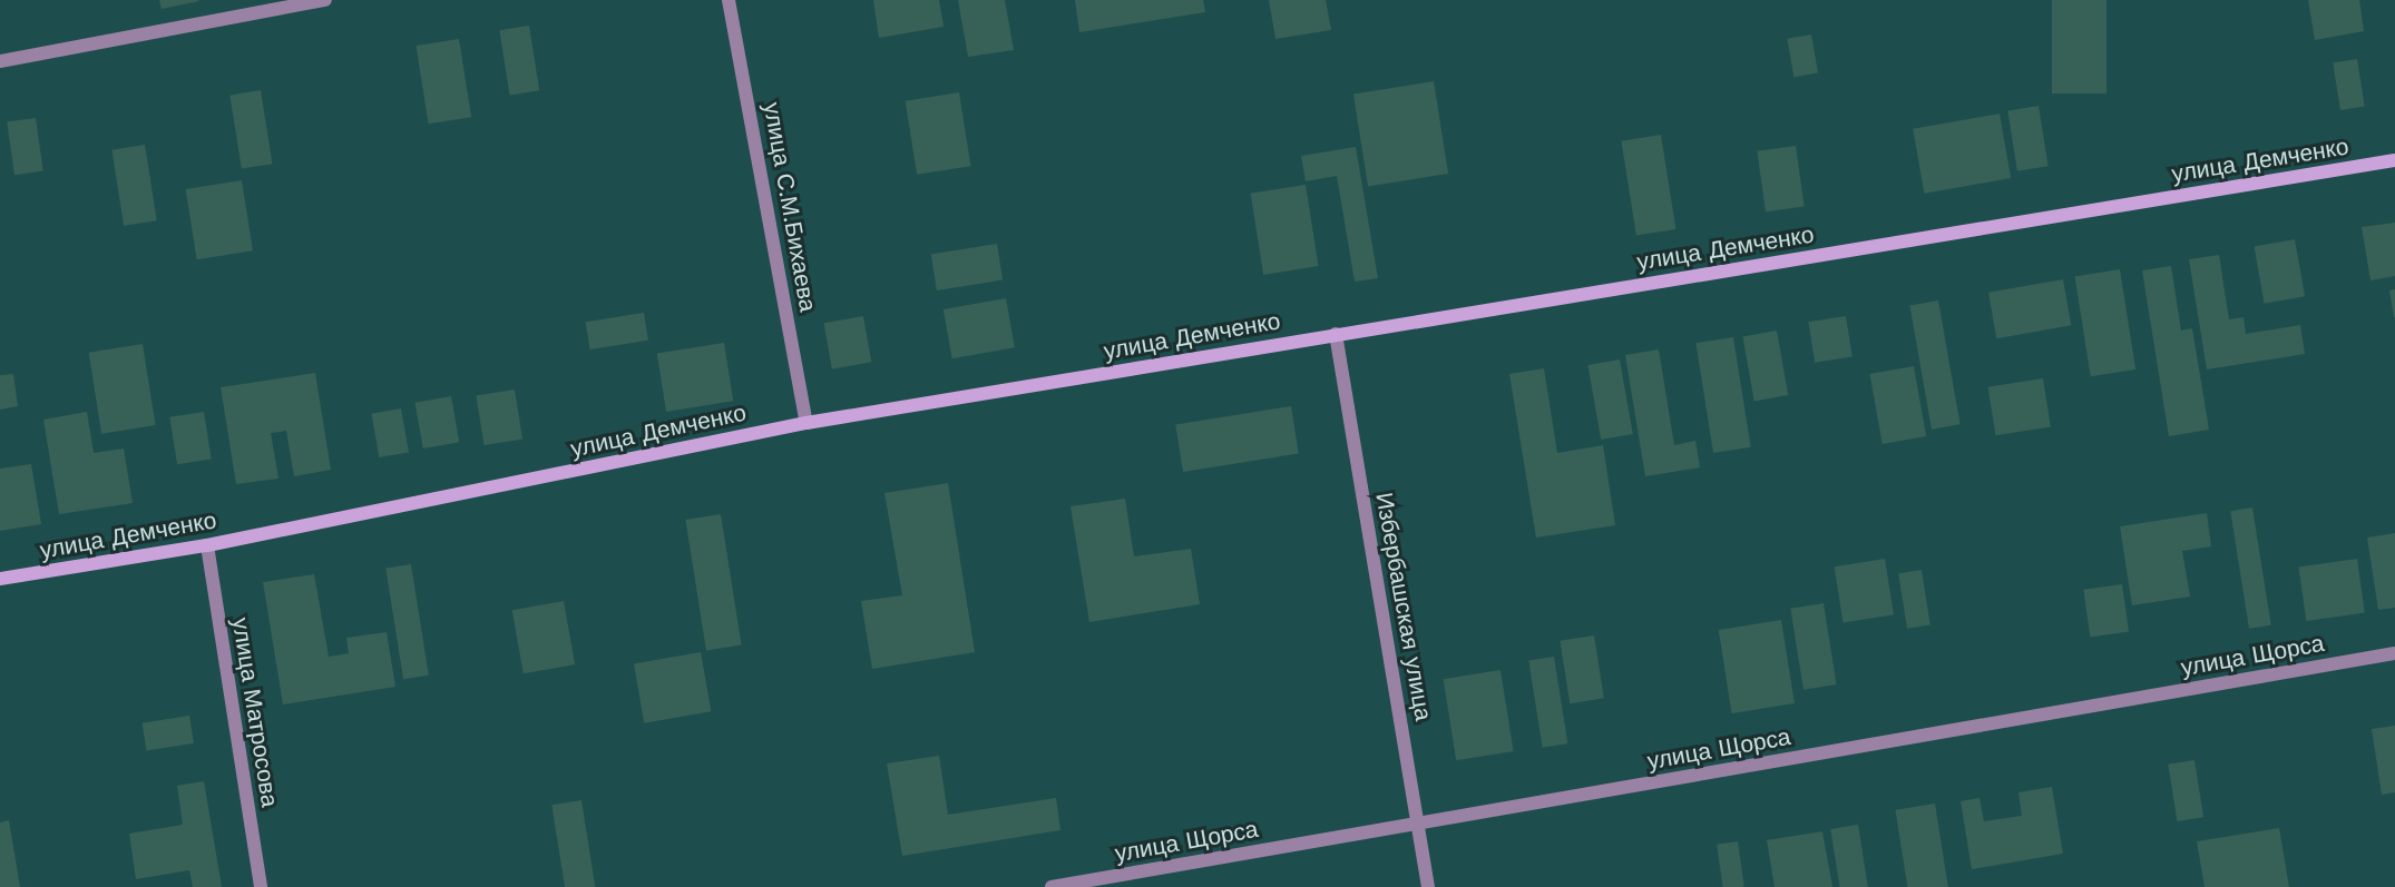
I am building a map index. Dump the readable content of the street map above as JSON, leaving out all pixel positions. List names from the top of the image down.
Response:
{
  "streets": {
    "street": [
      "улица Демченко",
      "улица С.М.Бихаева",
      "Избербашская улица",
      "улица Щорса",
      "улица Матросова"
    ]
  },
  "crossings": [
    ["улица Демченко", "улица С.М.Бихаева"],
    ["улица Демченко", "Избербашская улица"],
    ["улица Демченко", "улица Матросова"],
    ["Избербашская улица", "улица Щорса"]
  ]
}
